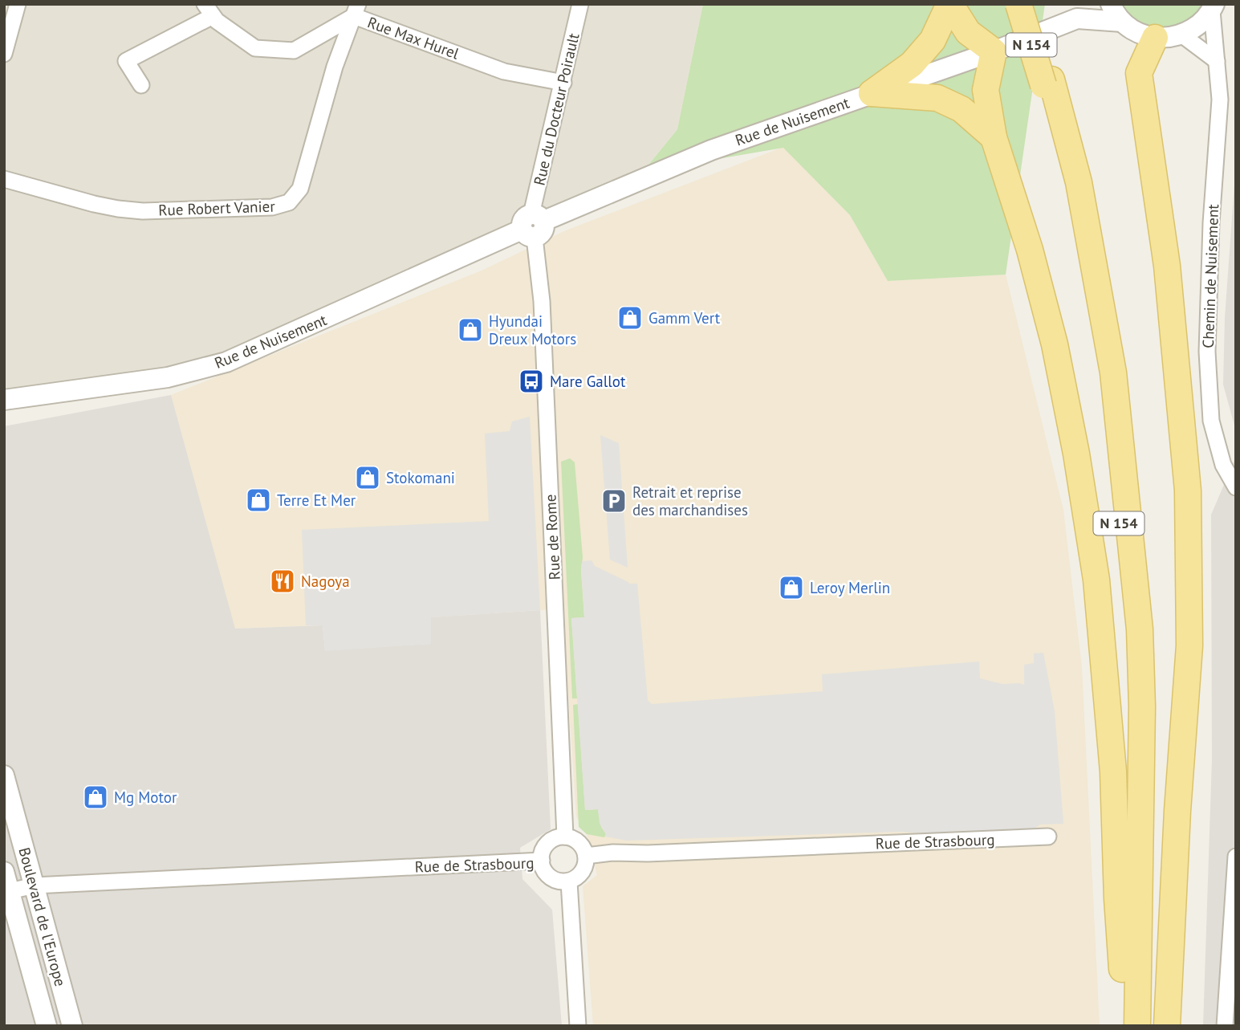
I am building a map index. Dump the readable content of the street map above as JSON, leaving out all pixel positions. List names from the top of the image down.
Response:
{
  "streets": {
    "main road": ["N 154"],
    "street": [
      "Rue Max Hurel",
      "Rue du Docteur Poirault",
      "Rue de Nuisement",
      "Rue Robert Vanier",
      "Chemin de Nuisement",
      "Rue de Rome",
      "Rue de Strasbourg",
      "Boulevard de l'Europe"
    ]
  },
  "crossings": [
    ["Rue Max Hurel", "Rue du Docteur Poirault"],
    ["Rue Max Hurel", "Rue Robert Vanier"],
    ["Rue du Docteur Poirault", "Rue de Nuisement"],
    ["Rue du Docteur Poirault", "Rue de Rome"],
    ["Rue de Nuisement", "Rue de Rome"],
    ["Rue de Rome", "Rue de Strasbourg"],
    ["Rue de Strasbourg", "Boulevard de l'Europe"]
  ],
  "places": {
    "shop": [
      "Gamm Vert",
      "Hyundai Dreux Motors",
      "Stokomani",
      "Terre Et Mer",
      "Leroy Merlin",
      "Mg Motor"
    ],
    "bus stop": ["Mare Gallot"],
    "parking": ["Retrait et reprise des marchandises"],
    "restaurant": ["Nagoya"]
  }
}
